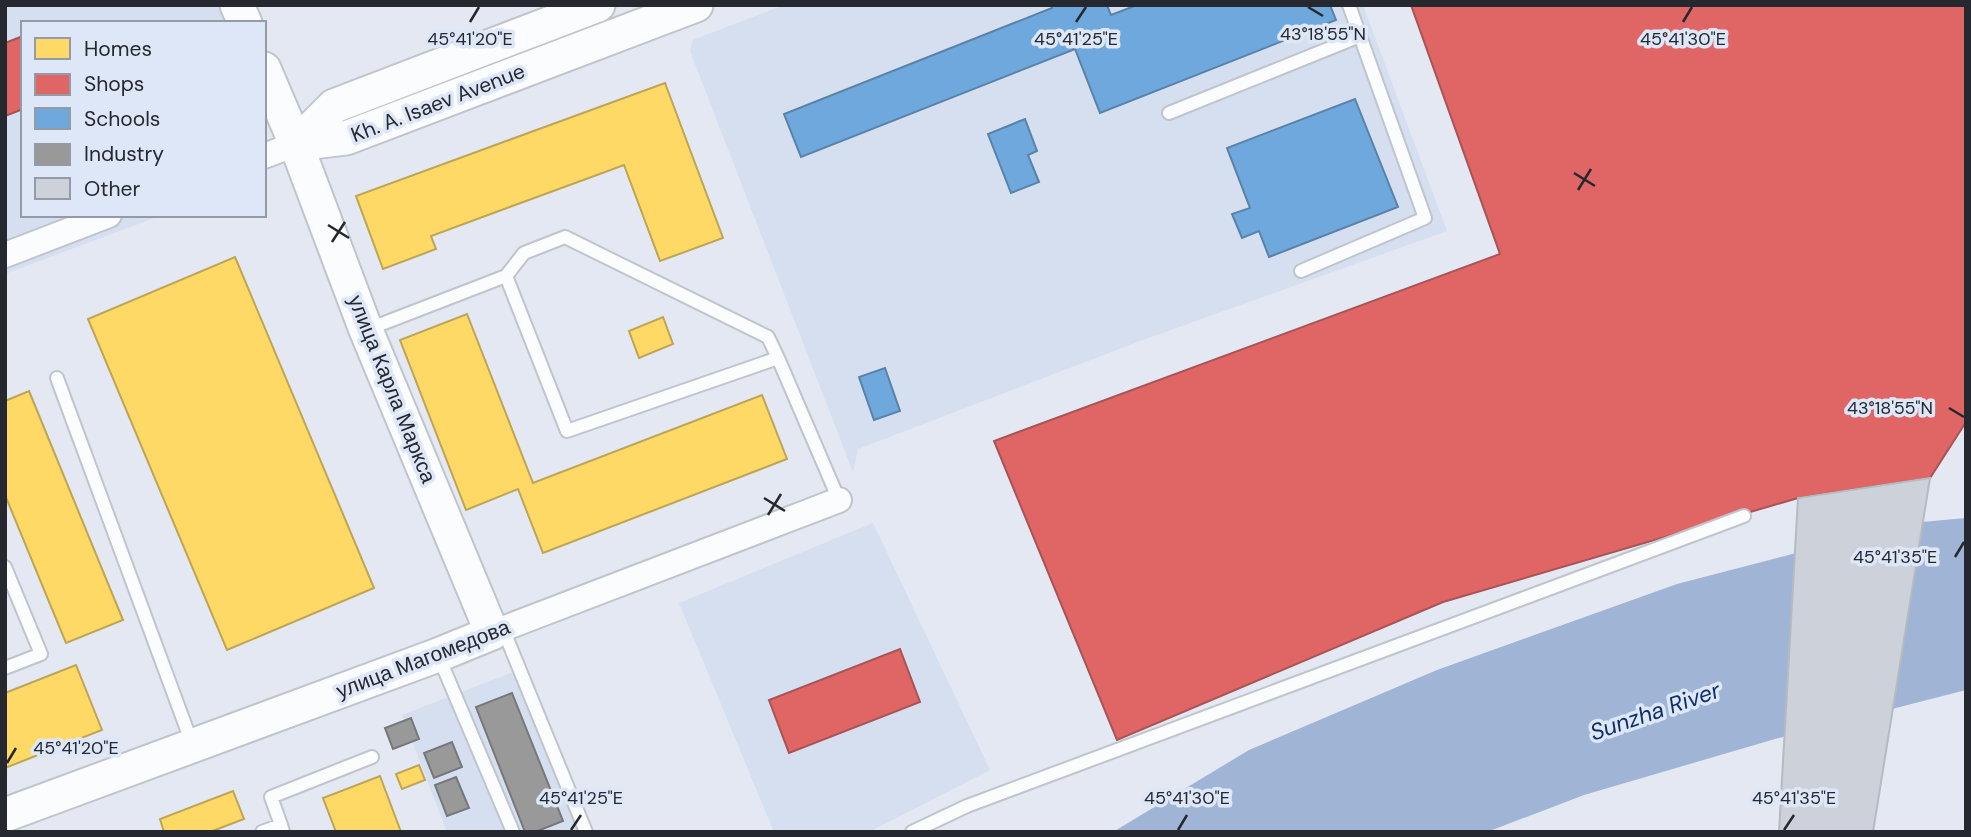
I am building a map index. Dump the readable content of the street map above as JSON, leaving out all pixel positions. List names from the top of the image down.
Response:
{
  "streets": {
    "street": ["Kh. A. Isaev Avenue", "улица Карла Маркса", "улица Магомедова"]
  },
  "crossings": [
    ["Kh. A. Isaev Avenue", "улица Карла Маркса"],
    ["улица Карла Маркса", "улица Магомедова"]
  ],
  "water": ["Sunzha River"],
  "legend": [
    "Homes",
    "Shops",
    "Schools",
    "Industry",
    "Other"
  ],
  "coordinates": [
    "43°18'55\"N",
    "45°41'20\"E",
    "45°41'25\"E",
    "45°41'30\"E",
    "45°41'35\"E"
  ]
}
